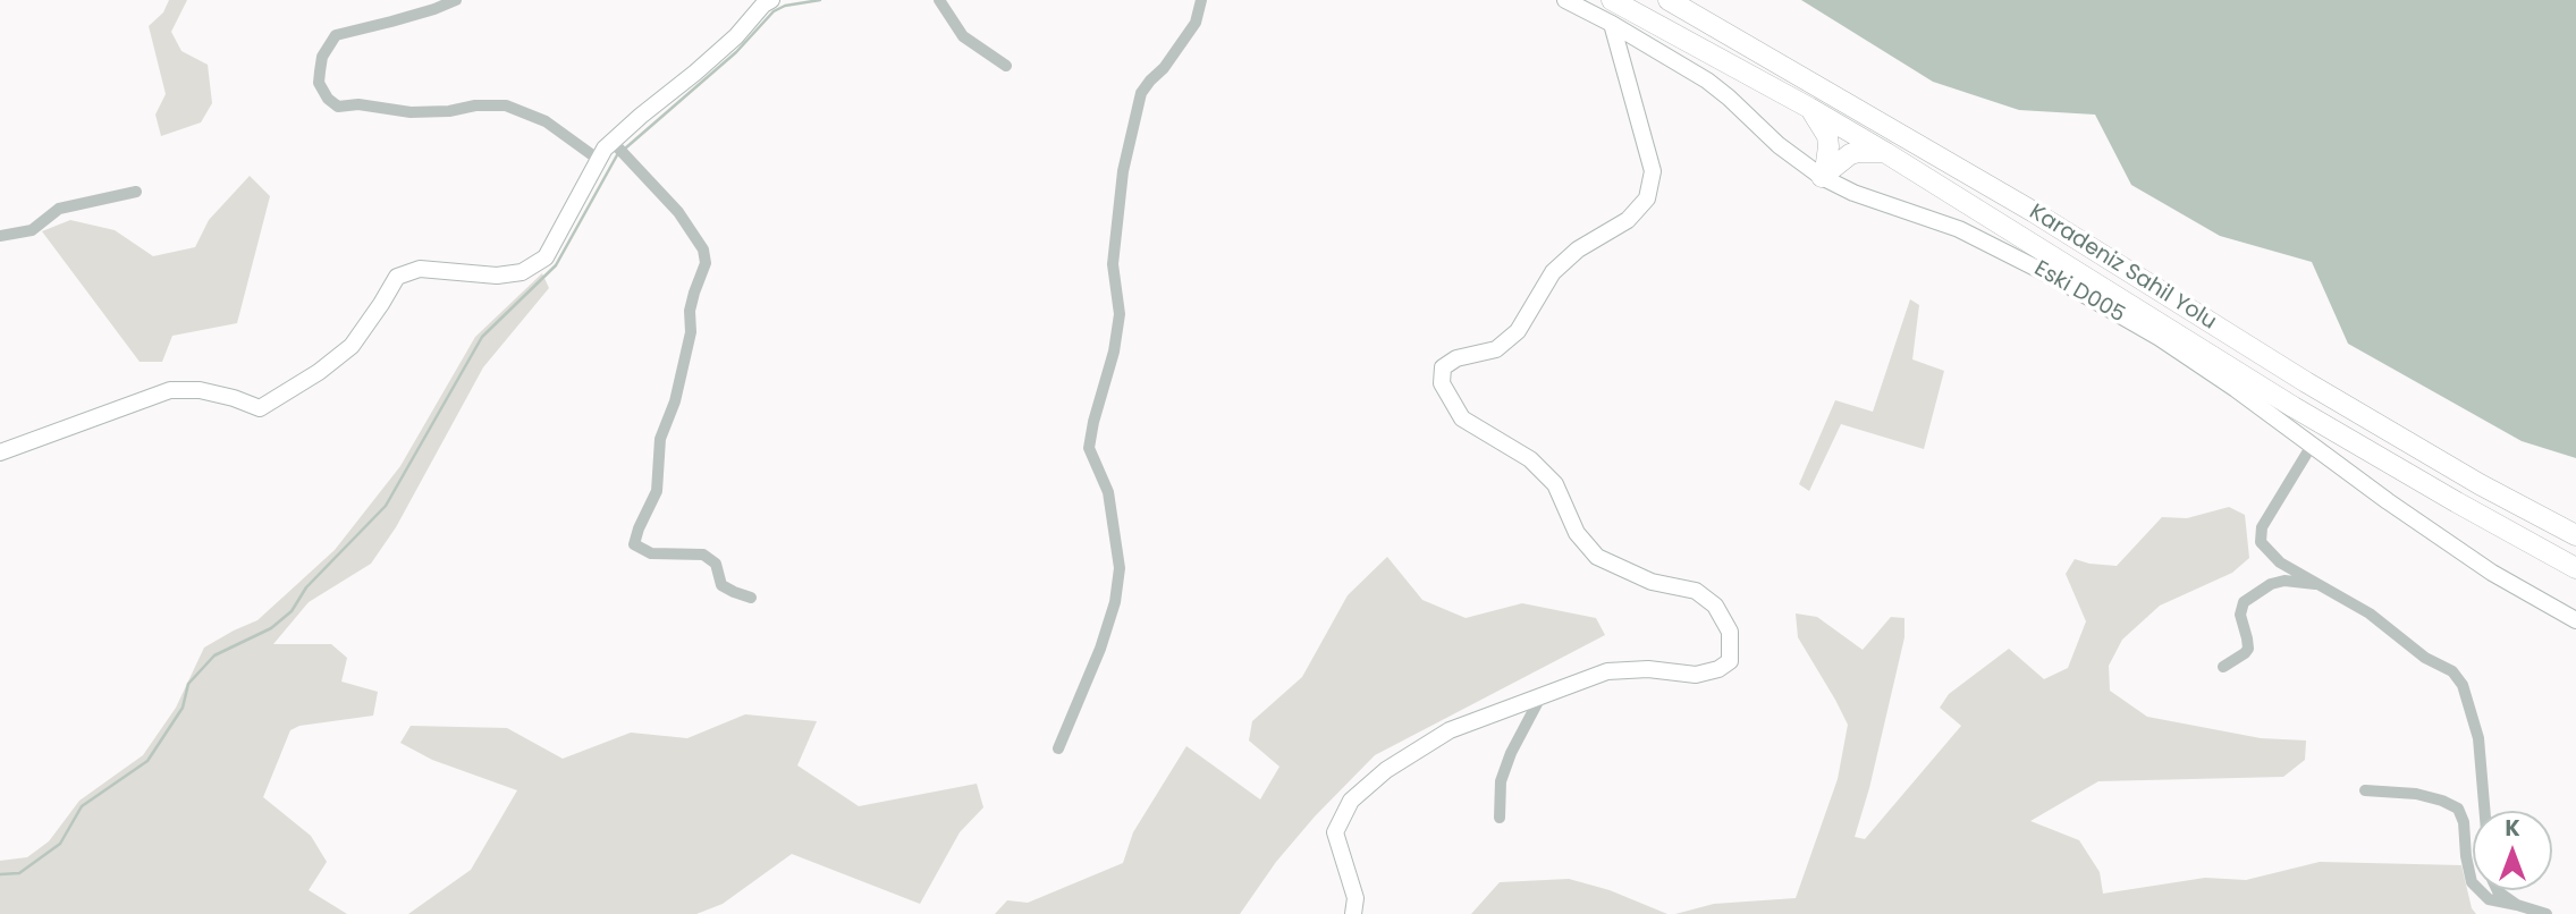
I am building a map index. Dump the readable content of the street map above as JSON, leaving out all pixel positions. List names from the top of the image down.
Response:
{
  "streets": {
    "highway": ["Karadeniz Sahil Yolu"],
    "street": ["Eski D005"]
  },
  "north": "top"
}
